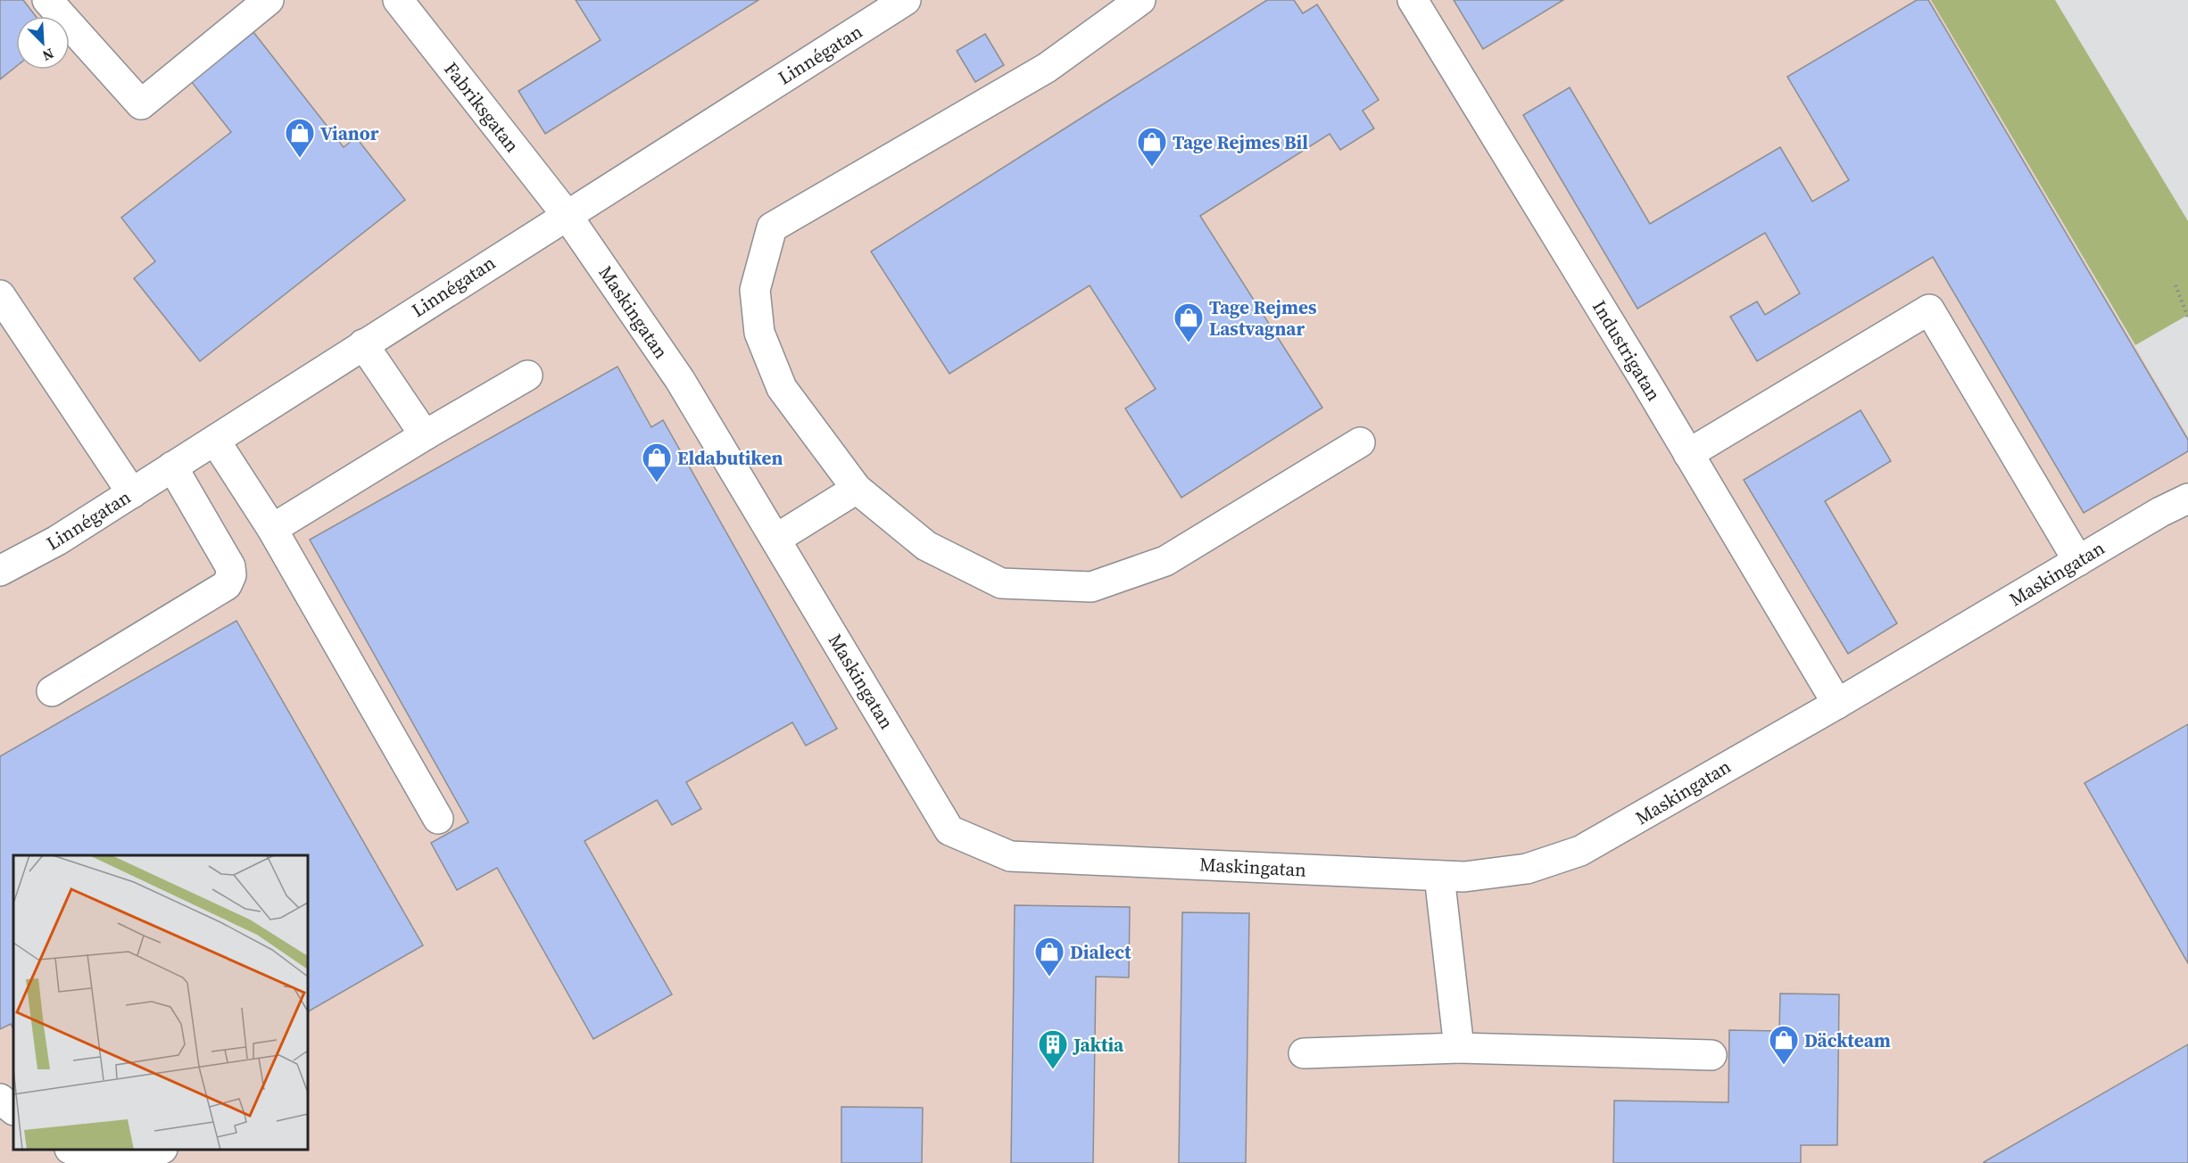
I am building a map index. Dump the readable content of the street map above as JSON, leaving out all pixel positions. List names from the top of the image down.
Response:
{
  "streets": {
    "street": [
      "Linnégatan",
      "Fabriksgatan",
      "Maskingatan",
      "Industrigatan"
    ]
  },
  "crossings": [
    ["Linnégatan", "Fabriksgatan"],
    ["Linnégatan", "Maskingatan"],
    ["Fabriksgatan", "Maskingatan"],
    ["Maskingatan", "Industrigatan"]
  ],
  "places": {
    "shop": [
      "Vianor",
      "Tage Rejmes Bil",
      "Tage Rejmes Lastvagnar",
      "Eldabutiken",
      "Dialect",
      "Däckteam"
    ],
    "building": ["Jaktia"]
  },
  "north": "bottom right"
}
